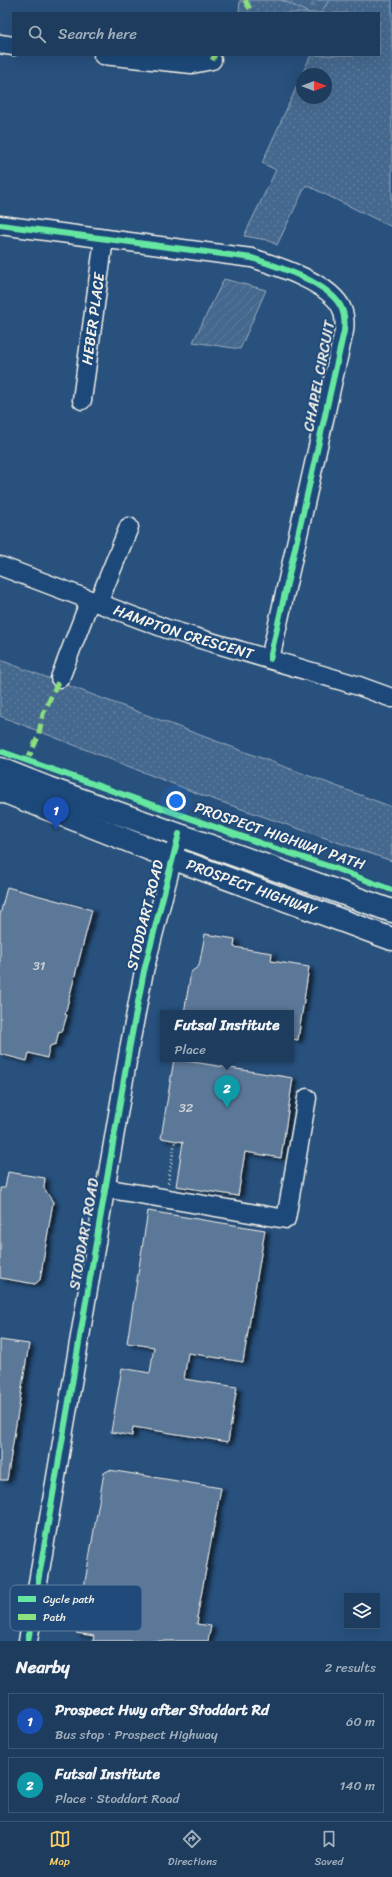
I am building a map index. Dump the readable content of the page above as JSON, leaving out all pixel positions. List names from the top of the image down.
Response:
{
  "streets": {
    "main road": ["PROSPECT HIGHWAY"],
    "street": [
      "HEBER PLACE",
      "CHAPEL CIRCUIT",
      "HAMPTON CRESCENT",
      "STODDART ROAD"
    ],
    "cycle path": ["PROSPECT HIGHWAY PATH"]
  },
  "crossings": [
    ["HEBER PLACE", "CHAPEL CIRCUIT"],
    ["CHAPEL CIRCUIT", "HAMPTON CRESCENT"],
    ["PROSPECT HIGHWAY", "STODDART ROAD"]
  ],
  "house_numbers": ["31", "32"],
  "legend": ["Cycle path", "Path"],
  "north": "right",
  "page": {
    "search": "Search here",
    "pins": ["1", "2"],
    "popup": ["Futsal Institute", "Place"],
    "heading": ["Nearby", "2 results"],
    "list": [
      {
        "mark": "1",
        "name": "Prospect Hwy after Stoddart Rd",
        "note": "Bus stop · Prospect Highway",
        "value": "60 m"
      },
      {
        "mark": "2",
        "name": "Futsal Institute",
        "note": "Place · Stoddart Road",
        "value": "140 m"
      }
    ],
    "nav": ["Map", "Directions", "Saved"]
  }
}
